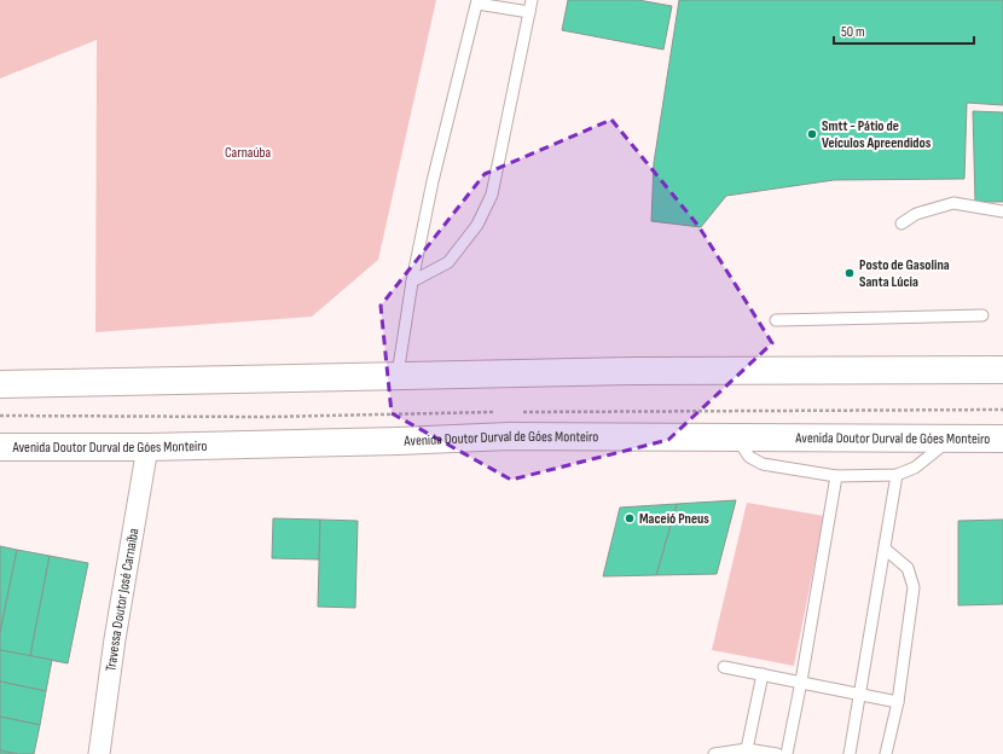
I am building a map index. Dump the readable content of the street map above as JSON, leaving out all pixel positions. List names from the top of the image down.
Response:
{
  "streets": {
    "highway": ["Avenida Doutor Durval de Góes Monteiro"],
    "street": ["Travessa Doutor José Carnaíba"]
  },
  "crossings": [
    ["Avenida Doutor Durval de Góes Monteiro", "Travessa Doutor José Carnaíba"]
  ],
  "parks": ["Carnaúba"],
  "places": ["Smtt - Pátio de Veículos Apreendidos", "Posto de Gasolina Santa Lúcia", "Maceió Pneus"],
  "scale_bar": "50 m"
}
